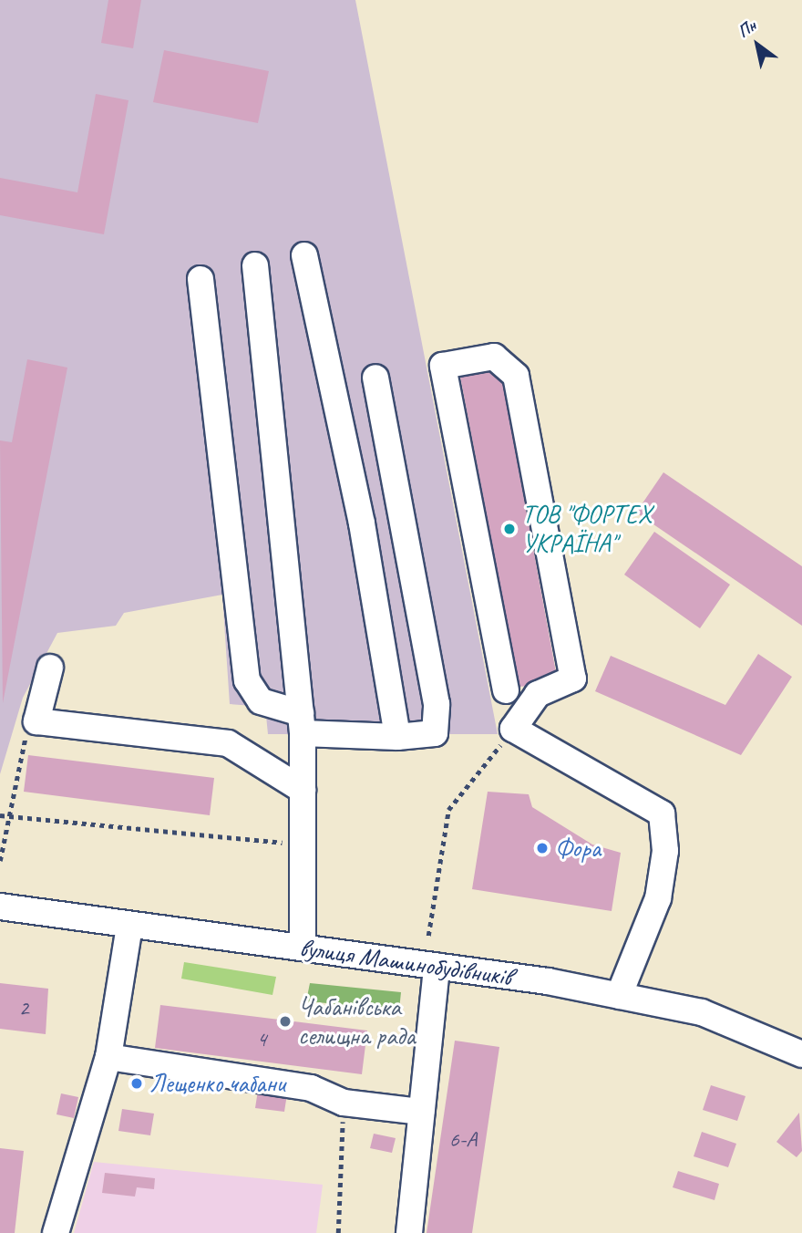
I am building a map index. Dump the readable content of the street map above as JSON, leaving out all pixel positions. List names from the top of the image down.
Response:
{
  "streets": {
    "street": ["вулиця Машинобудівників"]
  },
  "places": [
    "ТОВ \"ФОРТЕХ УКРАЇНА\"",
    "Фора",
    "Чабанівська селищна рада",
    "Лещенко чабани"
  ],
  "house_numbers": ["2", "4", "6-А"],
  "north": "top left"
}
